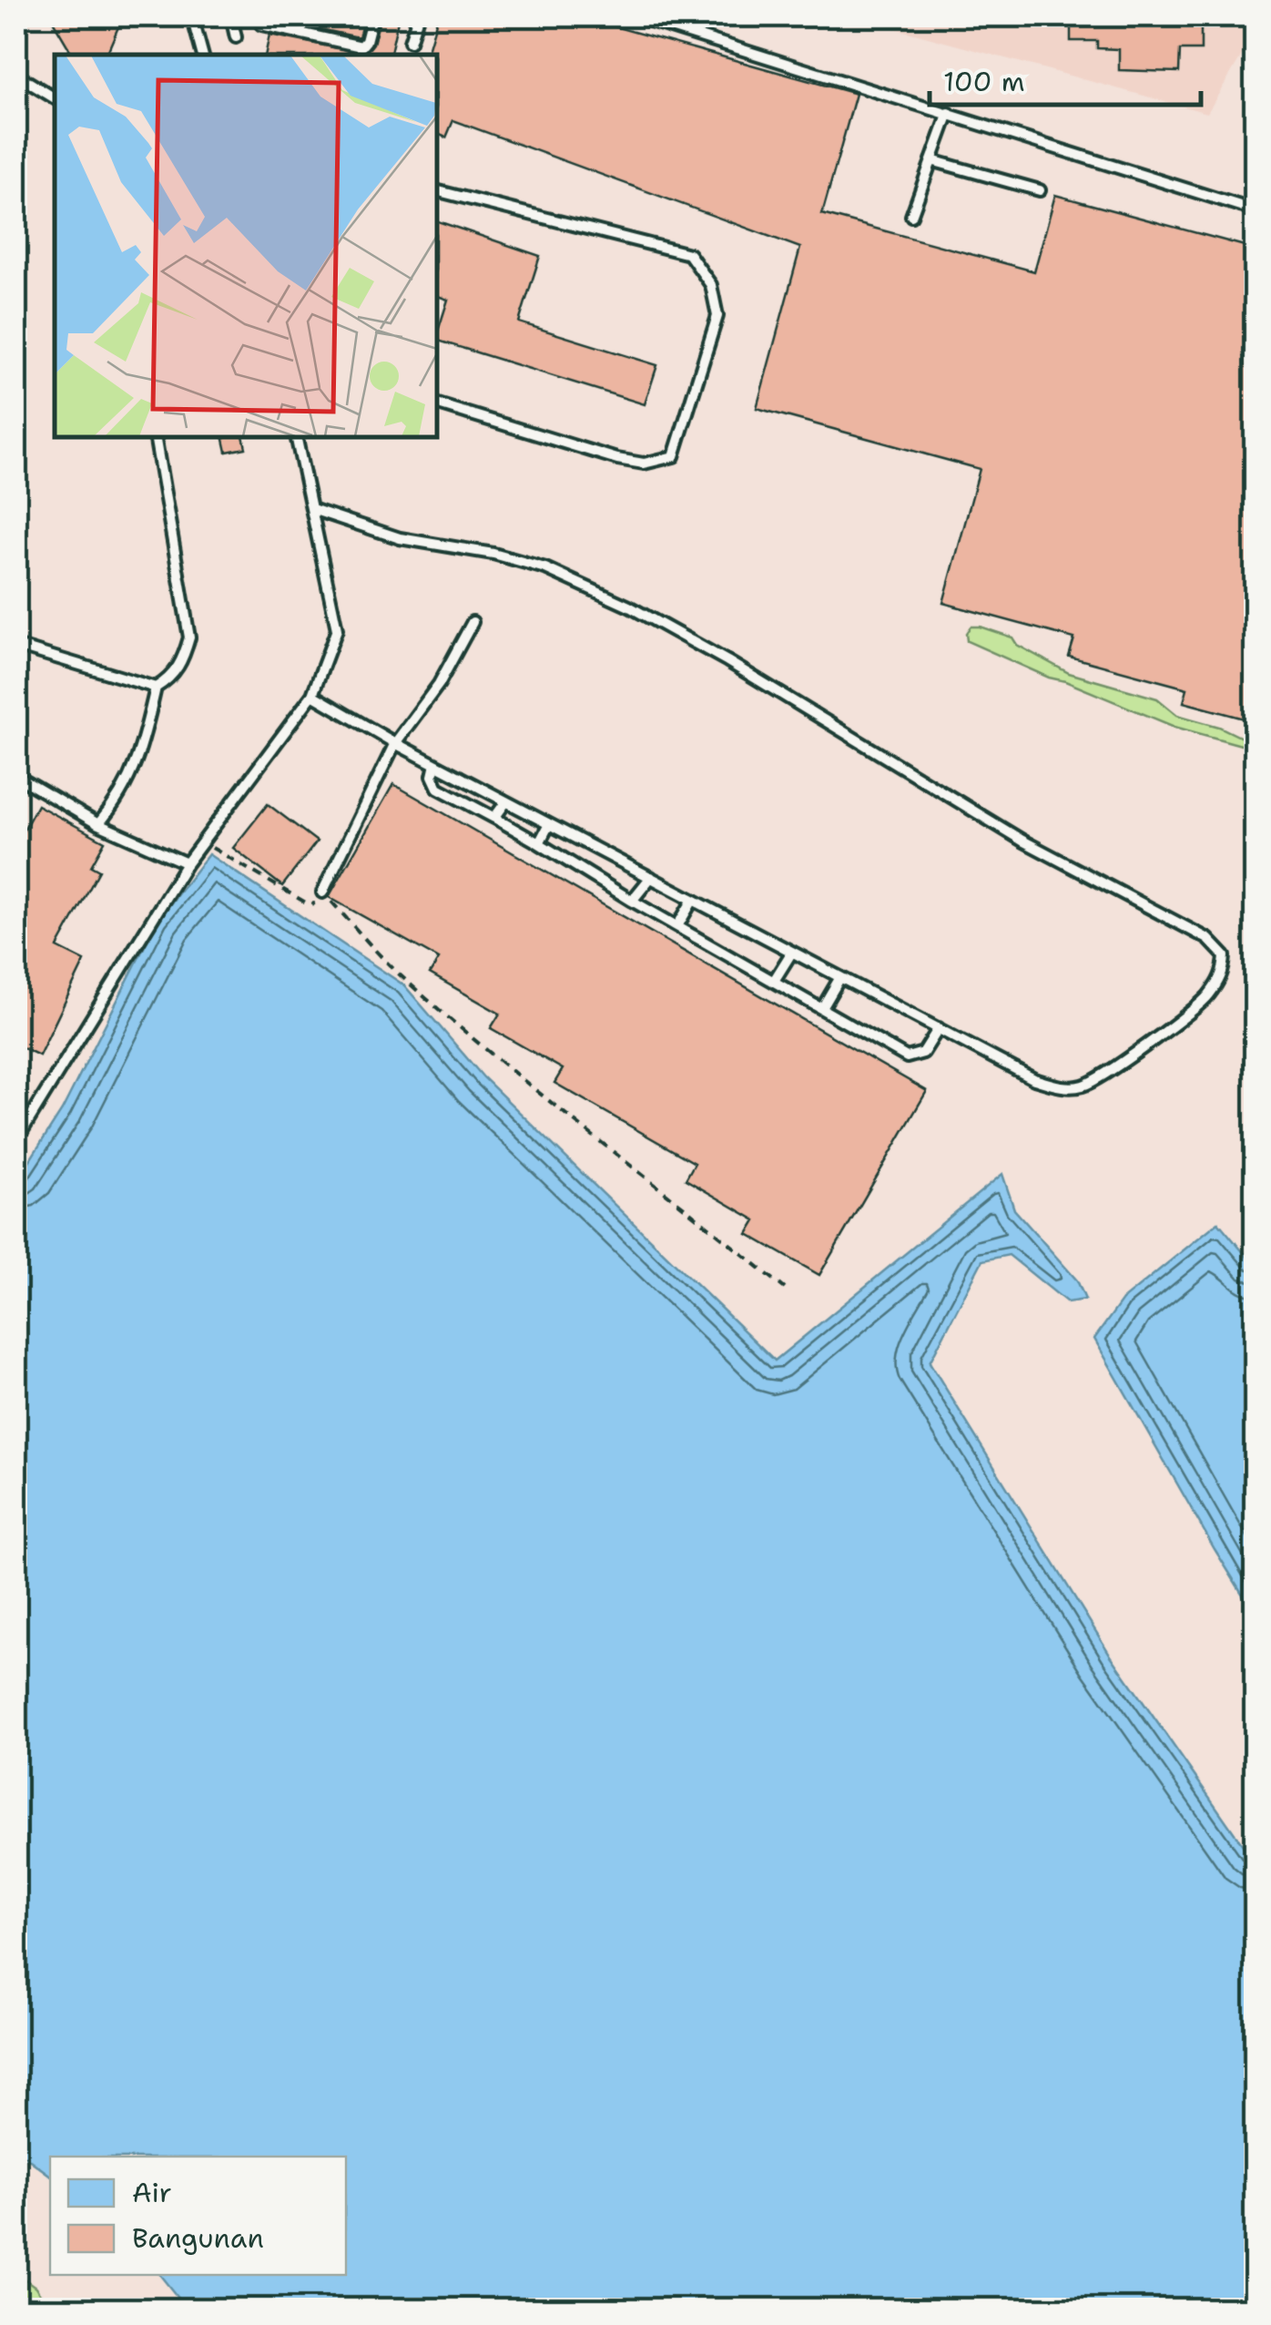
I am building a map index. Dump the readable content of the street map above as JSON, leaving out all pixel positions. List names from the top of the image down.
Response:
{
  "legend": ["Air", "Bangunan"],
  "scale_bar": "100 m"
}
